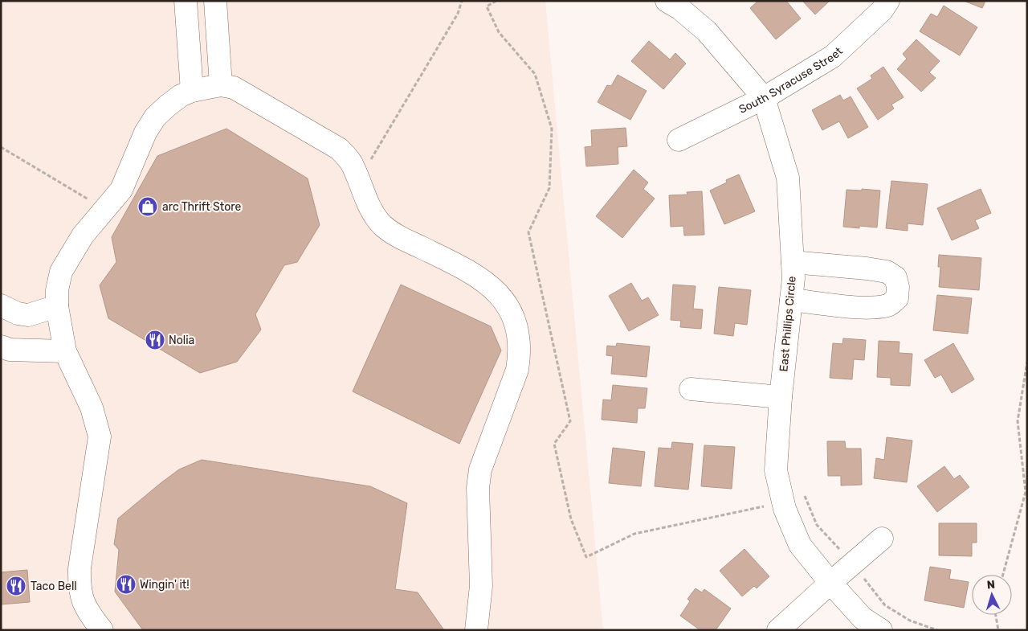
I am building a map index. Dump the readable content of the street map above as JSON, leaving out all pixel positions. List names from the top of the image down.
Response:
{
  "streets": {
    "street": ["South Syracuse Street", "East Phillips Circle"]
  },
  "crossings": [
    ["South Syracuse Street", "East Phillips Circle"]
  ],
  "places": {
    "shop": ["arc Thrift Store"],
    "restaurant": ["Nolia", "Wingin' it!", "Taco Bell"]
  },
  "north": "top"
}
